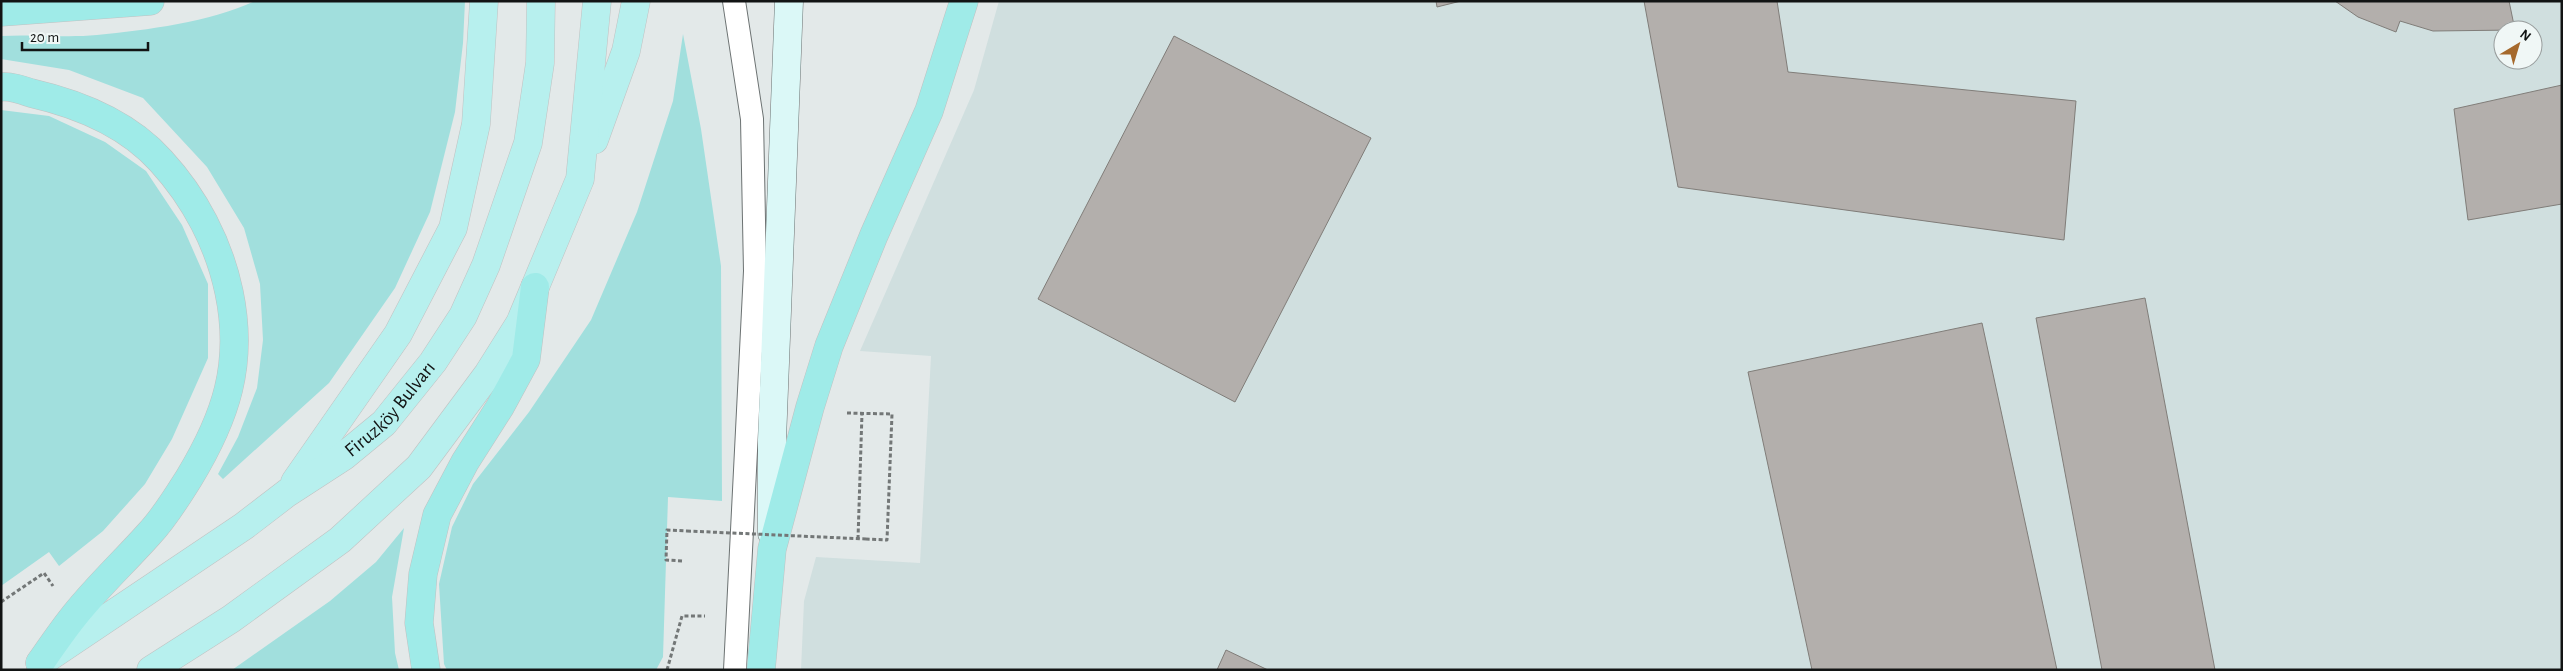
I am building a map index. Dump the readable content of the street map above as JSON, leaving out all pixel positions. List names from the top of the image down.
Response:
{
  "streets": {
    "main road": ["Firuzköy Bulvarı"]
  },
  "scale_bar": "20 m",
  "north": "top right"
}
